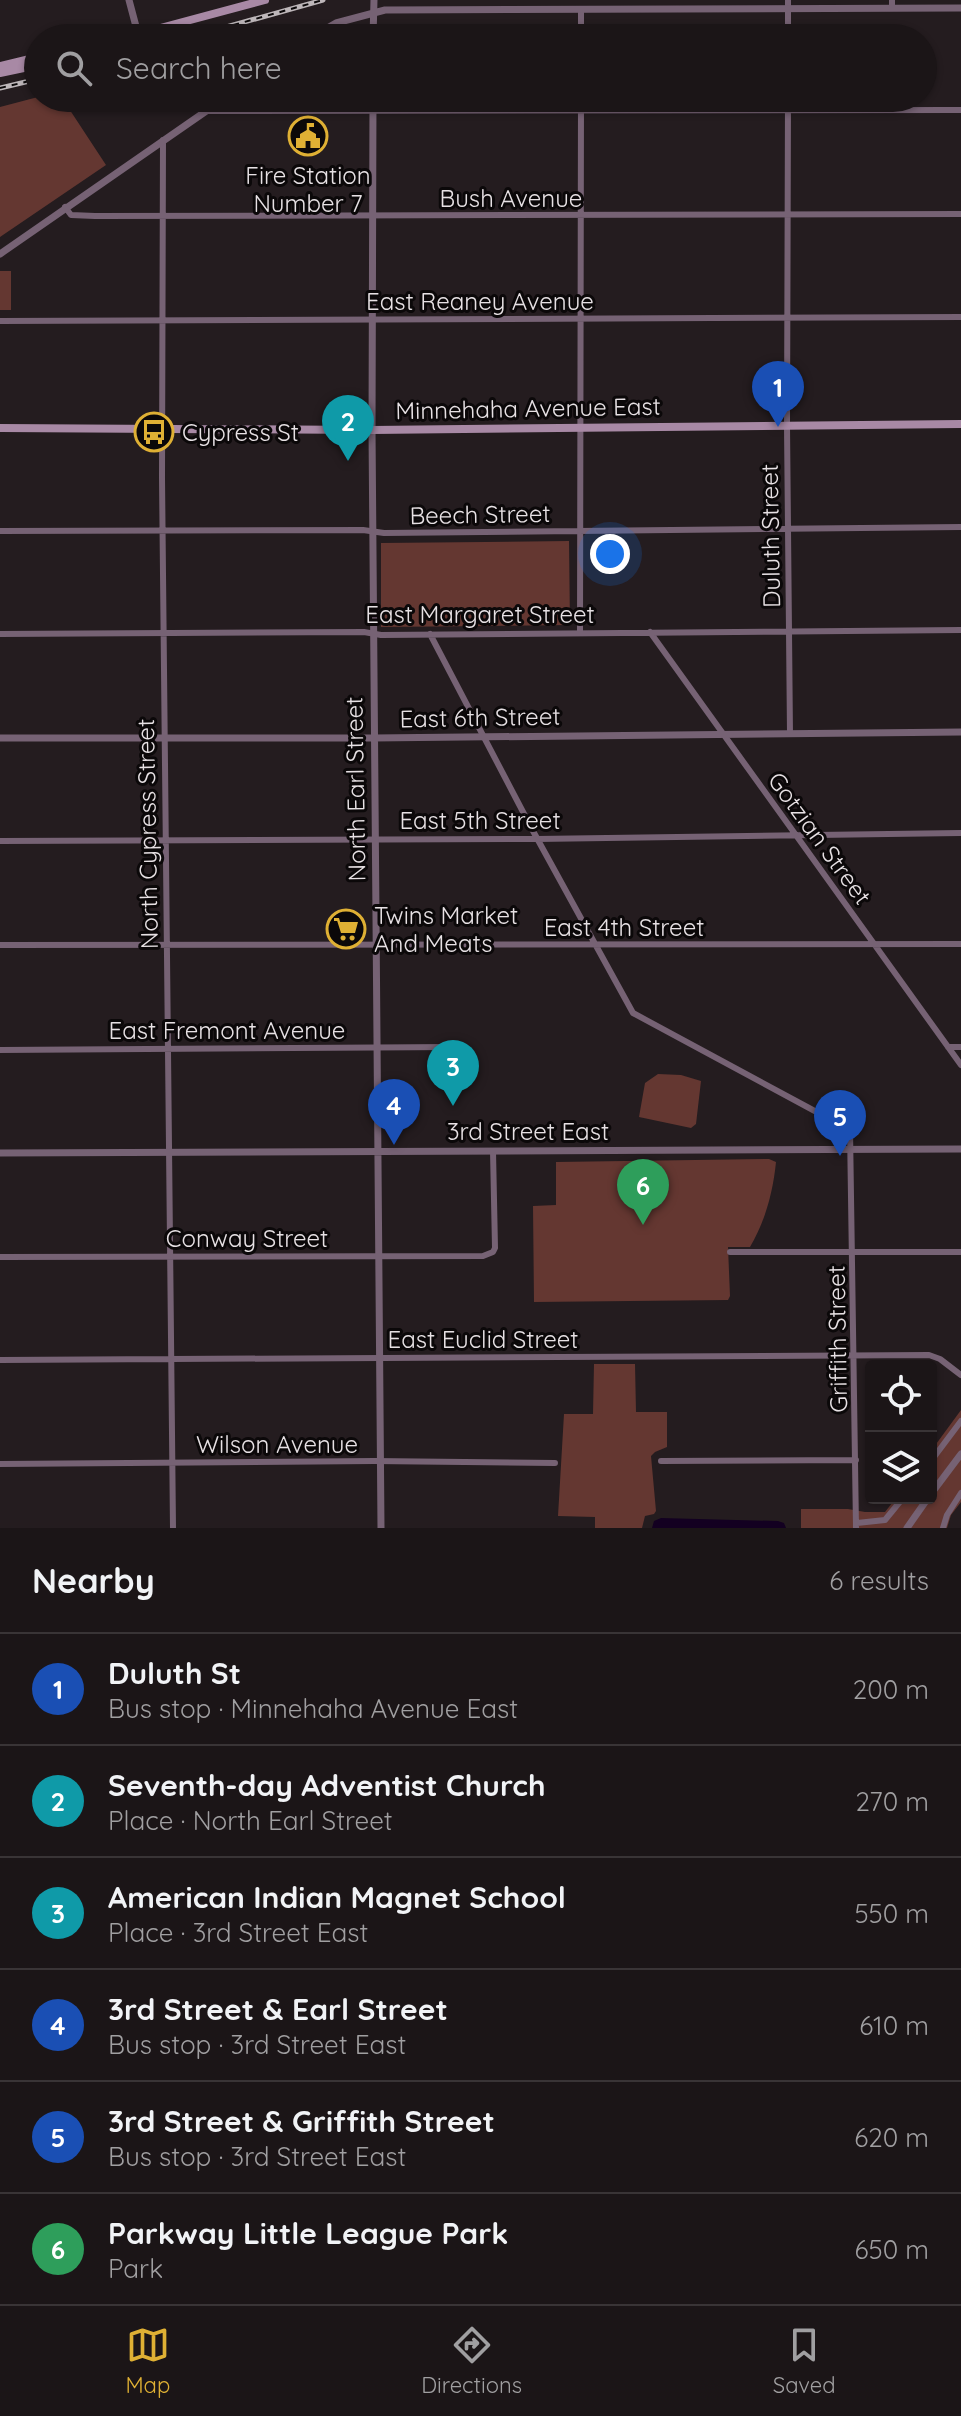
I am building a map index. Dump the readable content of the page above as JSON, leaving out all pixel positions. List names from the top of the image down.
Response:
{
  "streets": {
    "main road": ["Minnehaha Avenue East"],
    "street": [
      "Bush Avenue",
      "East Reaney Avenue",
      "Beech Street",
      "Duluth Street",
      "East Margaret Street",
      "East 6th Street",
      "North Earl Street",
      "East 5th Street",
      "North Cypress Street",
      "Gotzian Street",
      "East 4th Street",
      "East Fremont Avenue",
      "3rd Street East",
      "Conway Street",
      "East Euclid Street",
      "Griffith Street",
      "Wilson Avenue"
    ]
  },
  "crossings": [
    ["Bush Avenue", "Duluth Street"],
    ["Bush Avenue", "North Earl Street"],
    ["Bush Avenue", "North Cypress Street"],
    ["East Reaney Avenue", "Duluth Street"],
    ["East Reaney Avenue", "North Earl Street"],
    ["East Reaney Avenue", "North Cypress Street"],
    ["Minnehaha Avenue East", "Duluth Street"],
    ["Minnehaha Avenue East", "North Earl Street"],
    ["Minnehaha Avenue East", "North Cypress Street"],
    ["Beech Street", "Duluth Street"],
    ["Beech Street", "North Earl Street"],
    ["Beech Street", "North Cypress Street"],
    ["Duluth Street", "East Margaret Street"],
    ["Duluth Street", "East 6th Street"],
    ["East Margaret Street", "North Earl Street"],
    ["East Margaret Street", "North Cypress Street"],
    ["East Margaret Street", "Gotzian Street"],
    ["East 6th Street", "North Earl Street"],
    ["East 6th Street", "North Cypress Street"],
    ["East 6th Street", "Gotzian Street"],
    ["North Earl Street", "East 5th Street"],
    ["North Earl Street", "East 4th Street"],
    ["North Earl Street", "East Fremont Avenue"],
    ["North Earl Street", "3rd Street East"],
    ["North Earl Street", "Conway Street"],
    ["North Earl Street", "East Euclid Street"],
    ["North Earl Street", "Wilson Avenue"],
    ["East 5th Street", "North Cypress Street"],
    ["East 5th Street", "Gotzian Street"],
    ["North Cypress Street", "East 4th Street"],
    ["North Cypress Street", "East Fremont Avenue"],
    ["North Cypress Street", "3rd Street East"],
    ["North Cypress Street", "Conway Street"],
    ["North Cypress Street", "East Euclid Street"],
    ["North Cypress Street", "Wilson Avenue"],
    ["Gotzian Street", "East 4th Street"],
    ["3rd Street East", "Conway Street"],
    ["3rd Street East", "Griffith Street"],
    ["East Euclid Street", "Griffith Street"]
  ],
  "places": {
    "public building": ["Fire Station Number 7"],
    "bus stop": ["Cypress St"],
    "supermarket": ["Twins Market And Meats"]
  },
  "page": {
    "search": "Search here",
    "pins": [
      "1",
      "2",
      "3",
      "4",
      "5",
      "6"
    ],
    "heading": ["Nearby", "6 results"],
    "list": [
      {
        "mark": "1",
        "name": "Duluth St",
        "note": "Bus stop · Minnehaha Avenue East",
        "value": "200 m"
      },
      {
        "mark": "2",
        "name": "Seventh-day Adventist Church",
        "note": "Place · North Earl Street",
        "value": "270 m"
      },
      {
        "mark": "3",
        "name": "American Indian Magnet School",
        "note": "Place · 3rd Street East",
        "value": "550 m"
      },
      {
        "mark": "4",
        "name": "3rd Street & Earl Street",
        "note": "Bus stop · 3rd Street East",
        "value": "610 m"
      },
      {
        "mark": "5",
        "name": "3rd Street & Griffith Street",
        "note": "Bus stop · 3rd Street East",
        "value": "620 m"
      },
      {
        "mark": "6",
        "name": "Parkway Little League Park",
        "note": "Park",
        "value": "650 m"
      }
    ],
    "nav": ["Map", "Directions", "Saved"]
  }
}
